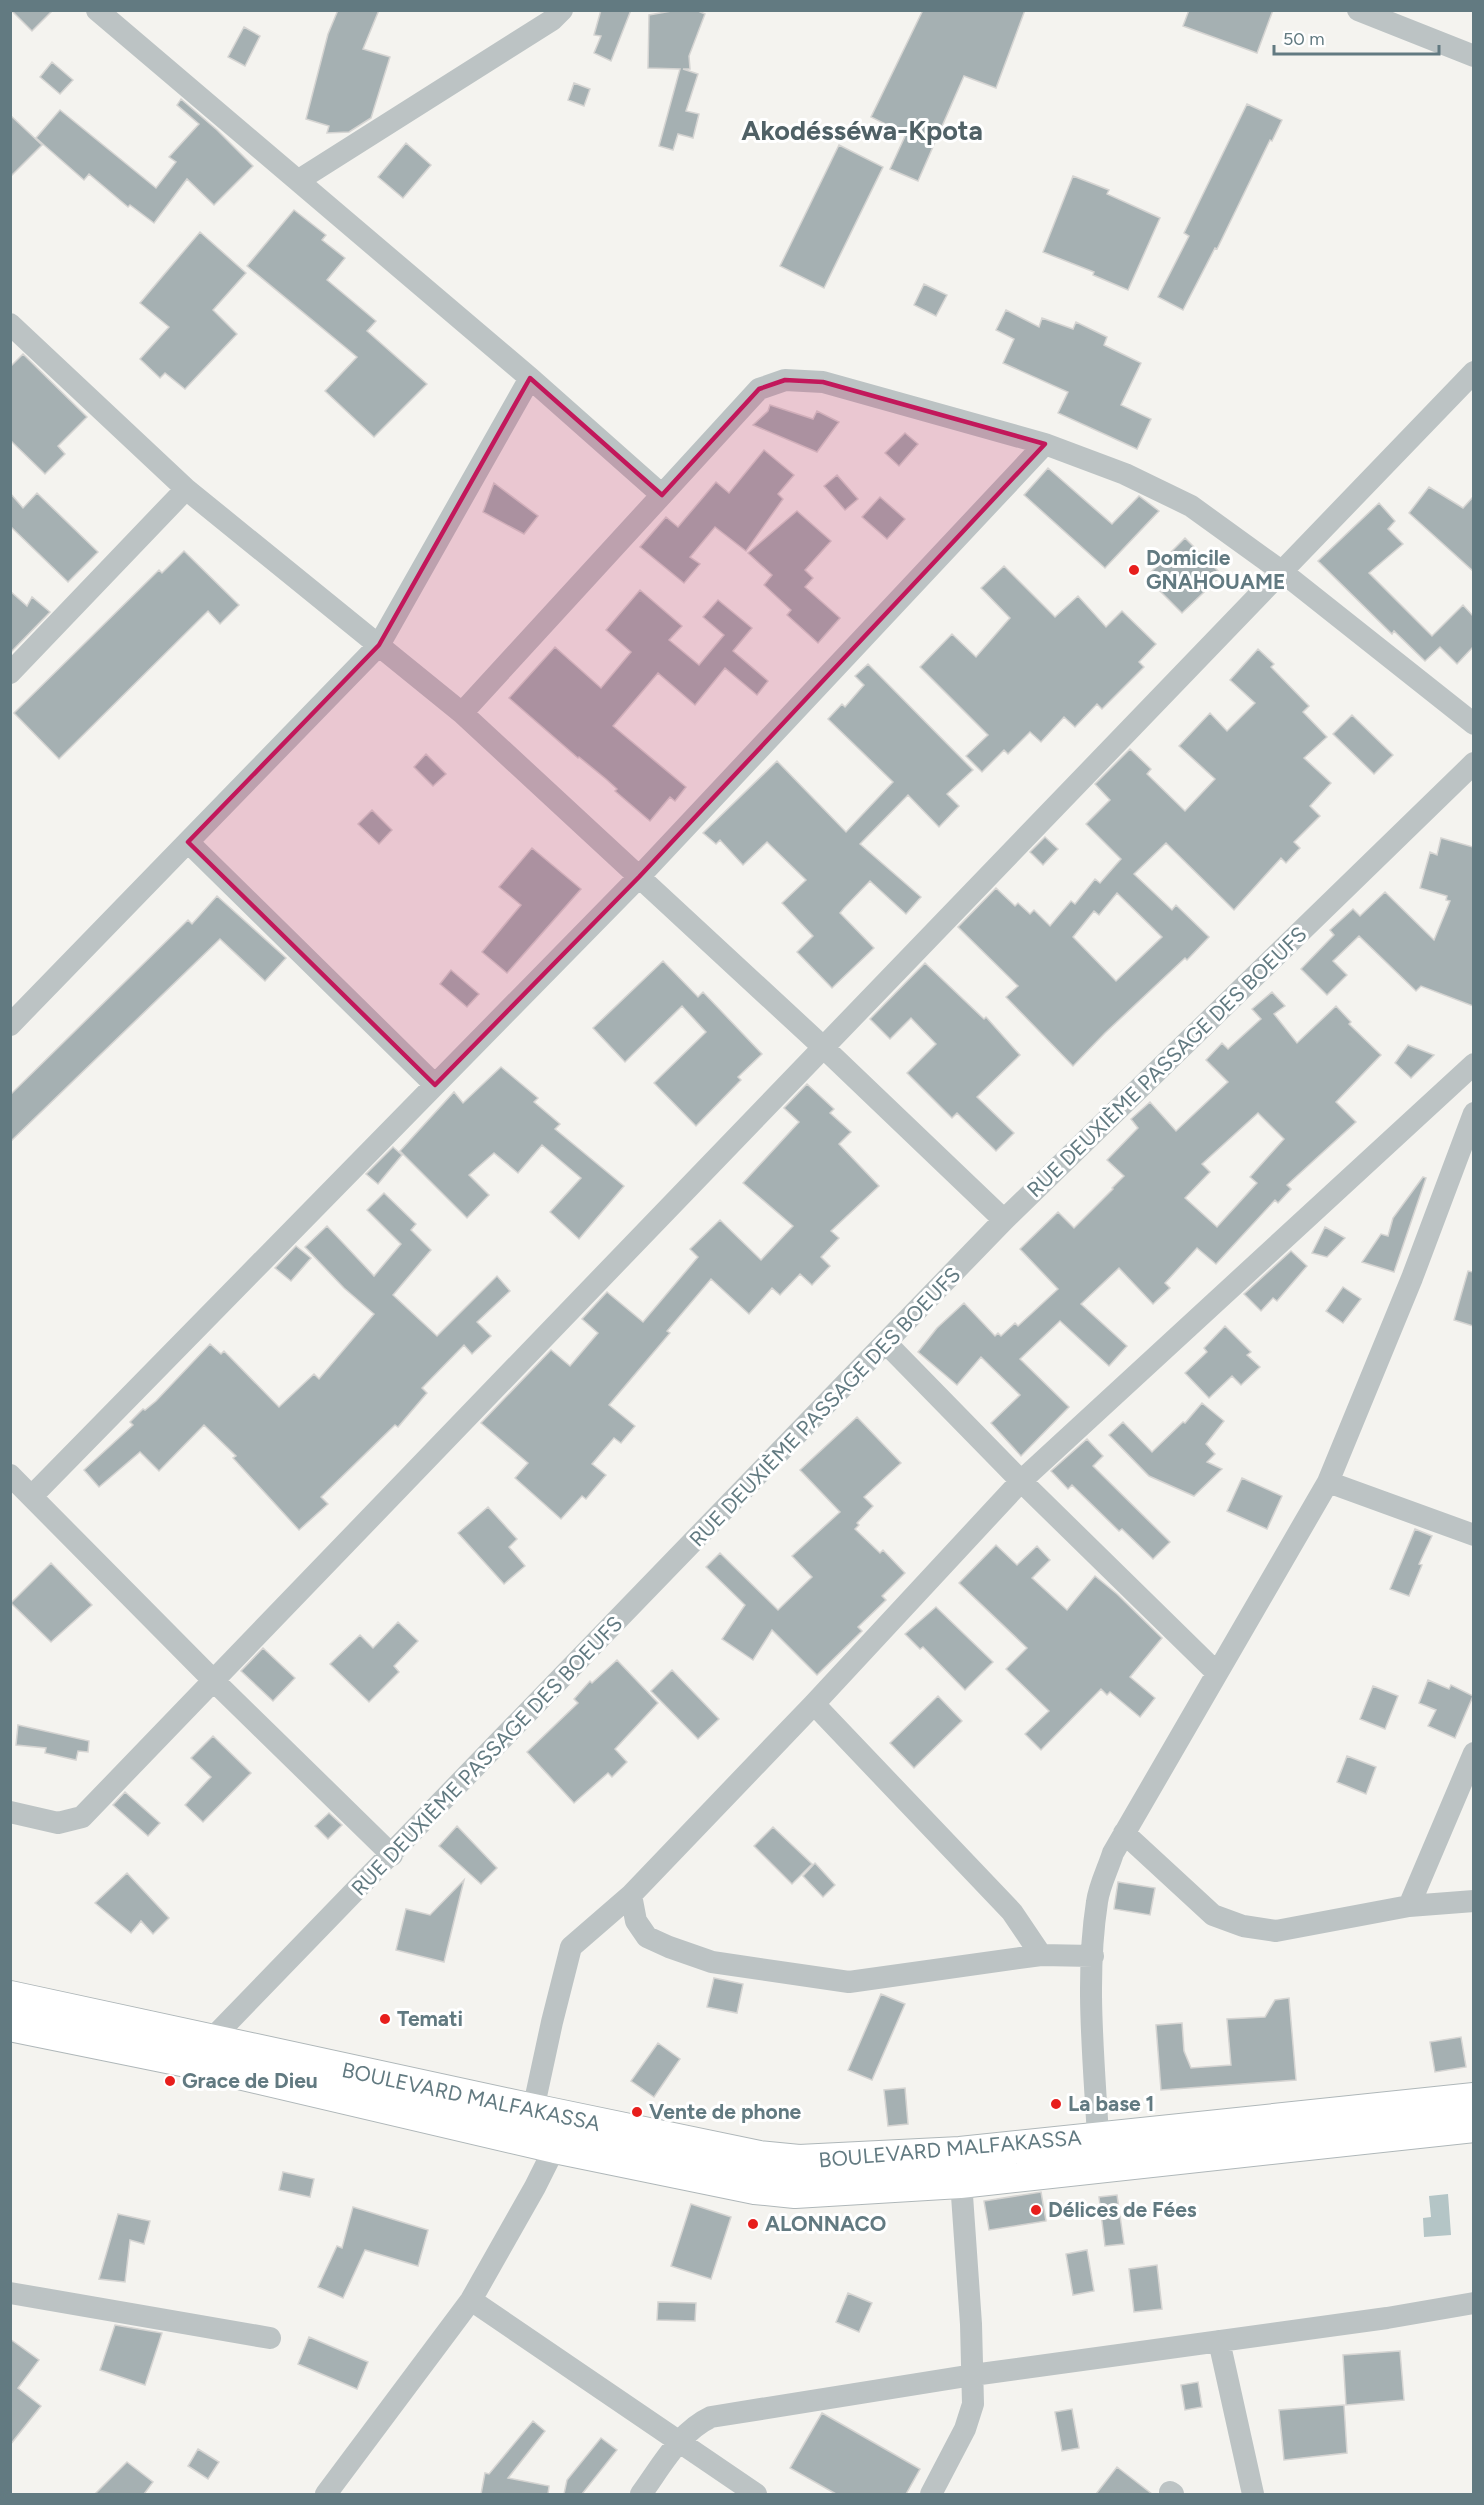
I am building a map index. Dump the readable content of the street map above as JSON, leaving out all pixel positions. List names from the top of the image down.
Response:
{
  "streets": {
    "main road": ["BOULEVARD MALFAKASSA"],
    "street": ["RUE DEUXIÈME PASSAGE DES BOEUFS"]
  },
  "crossings": [
    ["RUE DEUXIÈME PASSAGE DES BOEUFS", "BOULEVARD MALFAKASSA"]
  ],
  "districts": ["Akodésséwa-Kpota"],
  "places": [
    "Domicile GNAHOUAME",
    "Temati",
    "Grace de Dieu",
    "La base 1",
    "Vente de phone",
    "Délices de Fées",
    "ALONNACO"
  ],
  "scale_bar": "50 m"
}
